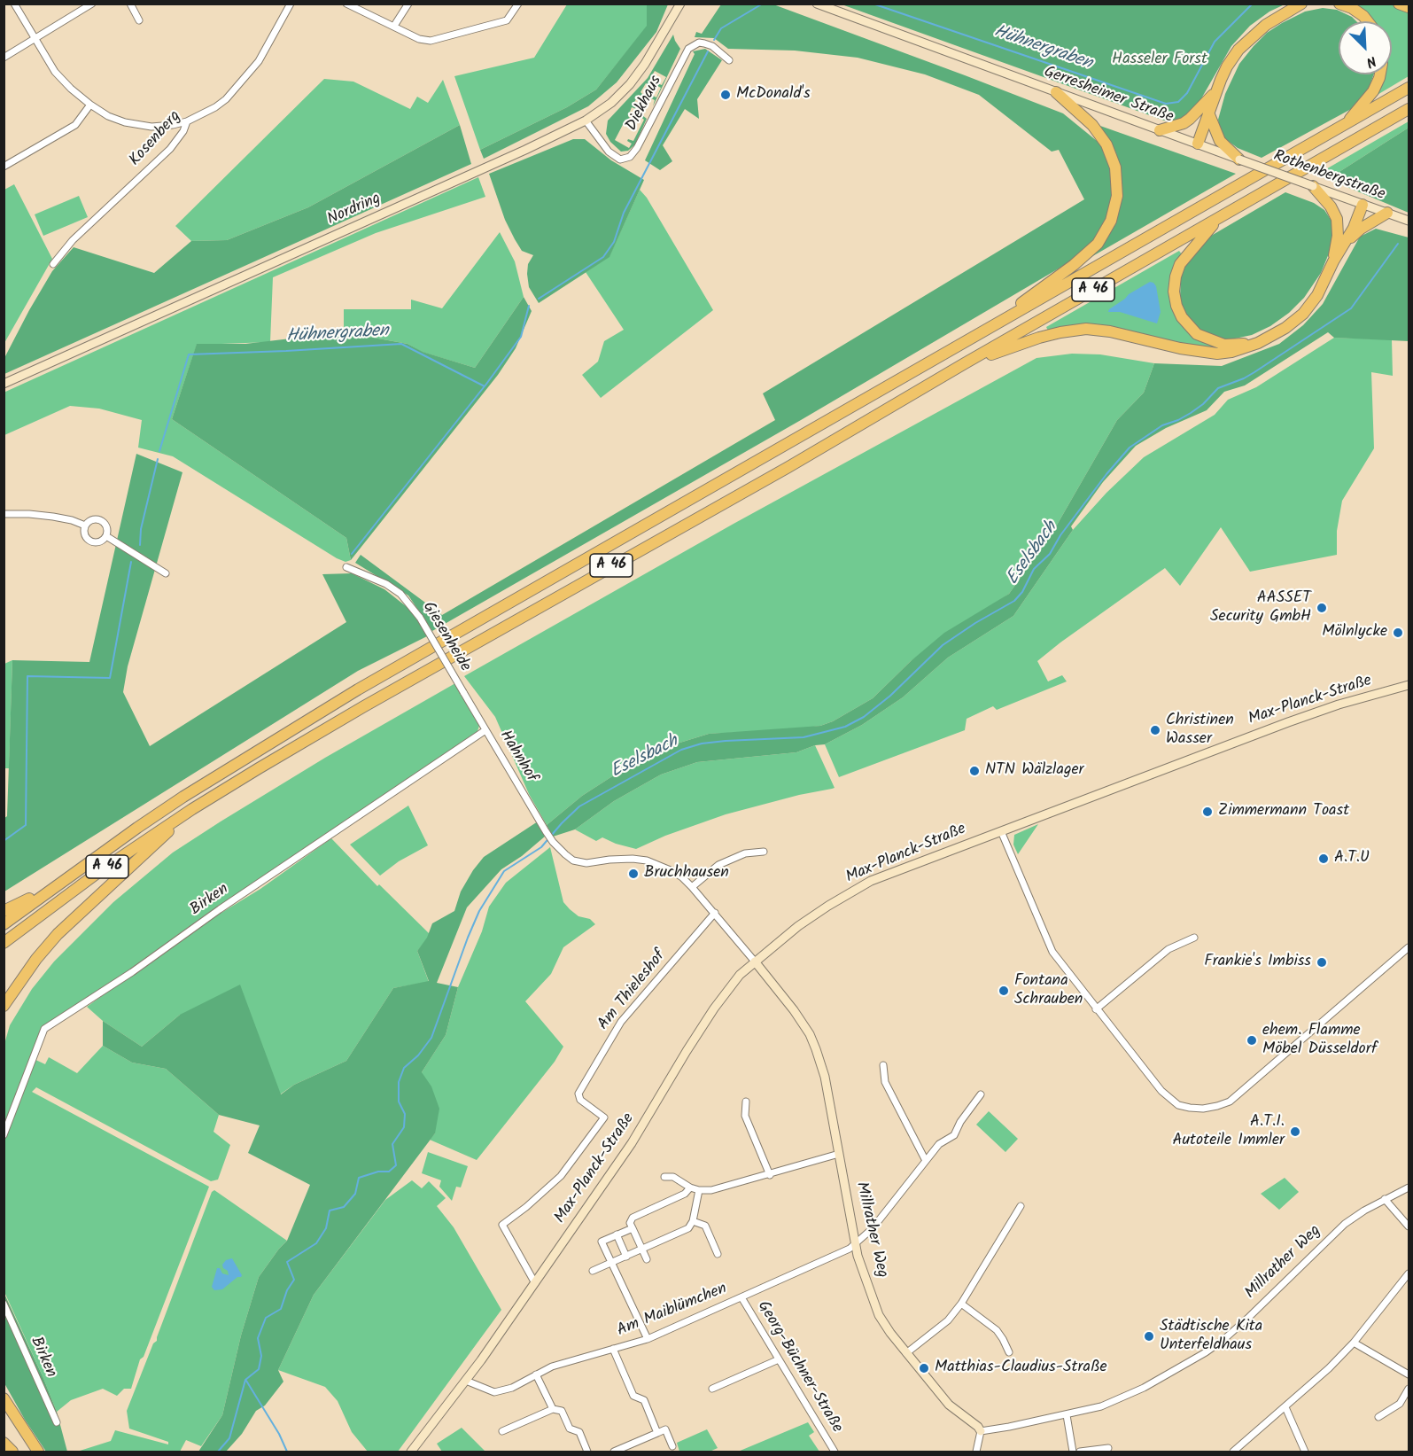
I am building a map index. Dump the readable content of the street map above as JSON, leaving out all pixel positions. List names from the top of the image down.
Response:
{
  "streets": {
    "highway": ["A 46"],
    "street": [
      "Gerresheimer Straße",
      "Diekhaus",
      "Kosenberg",
      "Rothenbergstraße",
      "Nordring",
      "Giesenheide",
      "Max-Planck-Straße",
      "Hahnhof",
      "Birken",
      "Am Thieleshof",
      "Millrather Weg",
      "Am Maiblümchen",
      "Georg-Büchner-Straße"
    ]
  },
  "crossings": [
    ["Gerresheimer Straße", "Rothenbergstraße"],
    ["Diekhaus", "Nordring"],
    ["Giesenheide", "Hahnhof"],
    ["Max-Planck-Straße", "Hahnhof"],
    ["Max-Planck-Straße", "Am Thieleshof"],
    ["Max-Planck-Straße", "Millrather Weg"],
    ["Max-Planck-Straße", "Am Maiblümchen"],
    ["Hahnhof", "Birken"],
    ["Hahnhof", "Am Thieleshof"],
    ["Hahnhof", "Millrather Weg"],
    ["Millrather Weg", "Am Maiblümchen"],
    ["Am Maiblümchen", "Georg-Büchner-Straße"]
  ],
  "water": ["Hühnergraben", "Eselsbach"],
  "parks": ["Hasseler Forst"],
  "places": [
    "McDonald's",
    "AASSET Security GmbH",
    "Mölnlycke",
    "Christinen Wasser",
    "NTN Wälzlager",
    "Zimmermann Toast",
    "A.T.U",
    "Bruchhausen",
    "Frankie's Imbiss",
    "Fontana Schrauben",
    "ehem. Flamme Möbel Düsseldorf",
    "A.T.I. Autoteile Immler",
    "Städtische Kita Unterfeldhaus",
    "Matthias-Claudius-Straße"
  ],
  "north": "bottom right"
}
